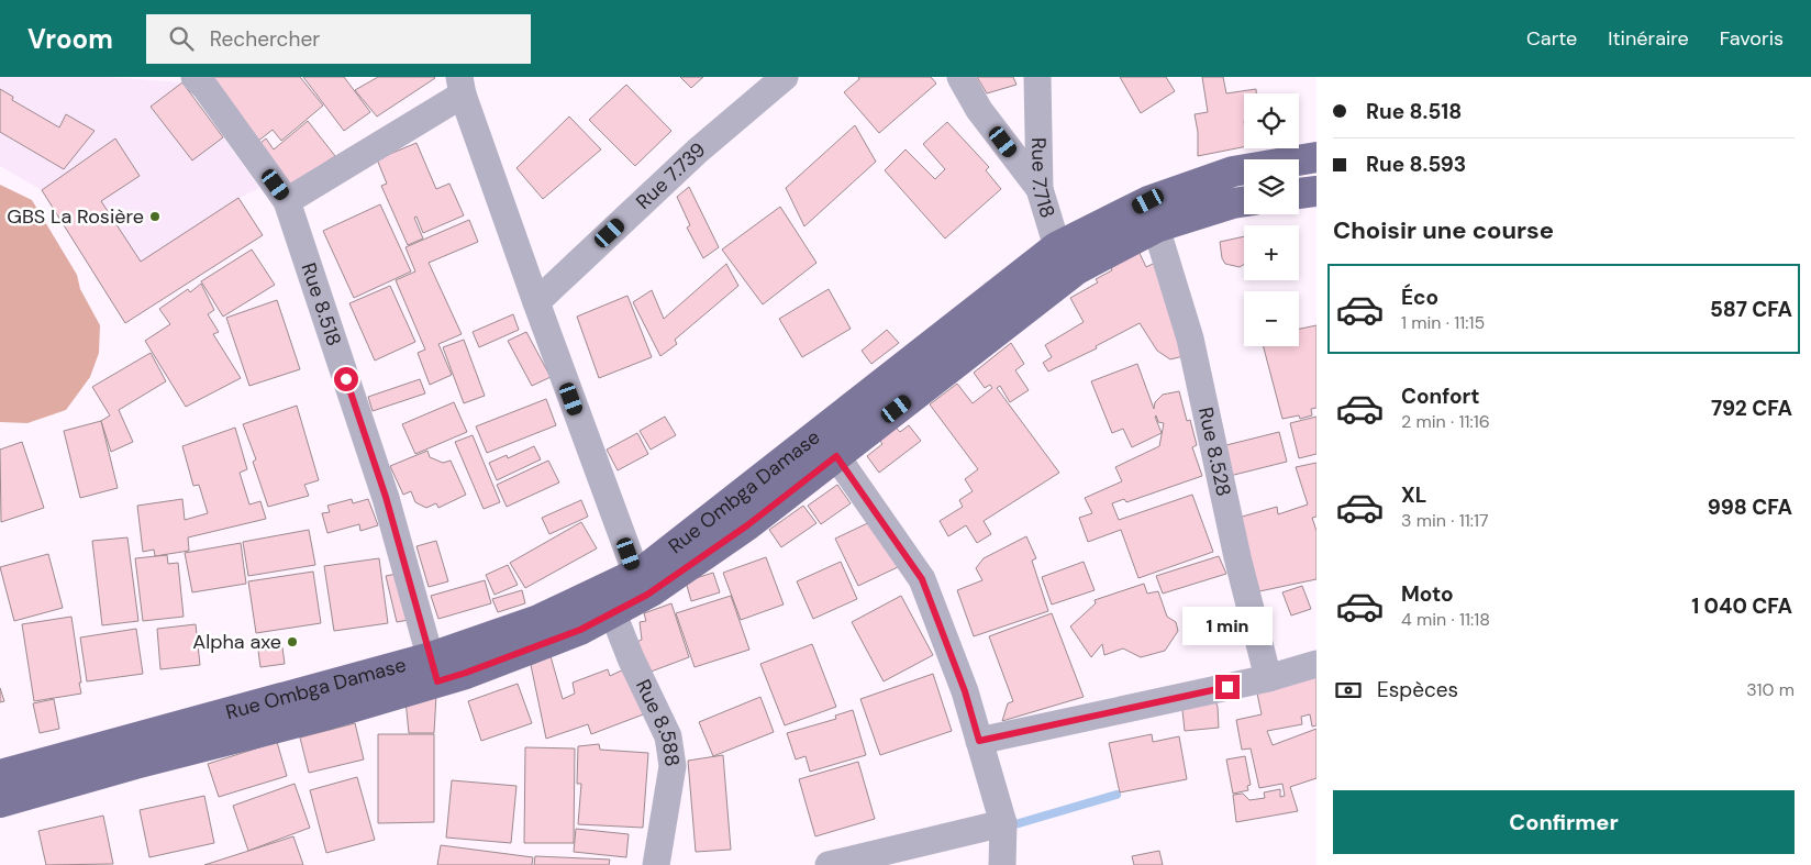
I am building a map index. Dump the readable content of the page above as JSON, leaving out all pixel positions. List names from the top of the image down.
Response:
{
  "streets": {
    "main road": ["Rue Ombga Damase"],
    "street": [
      "Rue 7.739",
      "Rue 7.718",
      "Rue 8.518",
      "Rue 8.528",
      "Rue 8.588"
    ]
  },
  "crossings": [
    ["Rue 7.718", "Rue Ombga Damase"],
    ["Rue 8.518", "Rue Ombga Damase"],
    ["Rue 8.528", "Rue Ombga Damase"],
    ["Rue Ombga Damase", "Rue 8.588"]
  ],
  "places": ["GBS La Rosière", "Alpha axe"],
  "page": {
    "header": "Vroom",
    "search": "Rechercher",
    "nav": ["Carte", "Itinéraire", "Favoris"],
    "banner": ["Rue 8.518", "Rue 8.593"],
    "map_buttons": ["+", "−"],
    "heading": "Choisir une course",
    "list": [
      {
        "name": "Éco",
        "note": "1 min · 11:15",
        "value": "587 CFA"
      },
      {
        "name": "Confort",
        "note": "2 min · 11:16",
        "value": "792 CFA"
      },
      {
        "name": "XL",
        "note": "3 min · 11:17",
        "value": "998 CFA"
      },
      {
        "name": "Moto",
        "note": "4 min · 11:18",
        "value": "1 040 CFA"
      }
    ],
    "bubble": "1 min",
    "pay": ["Espèces", "310 m"],
    "buttons": "Confirmer"
  }
}
